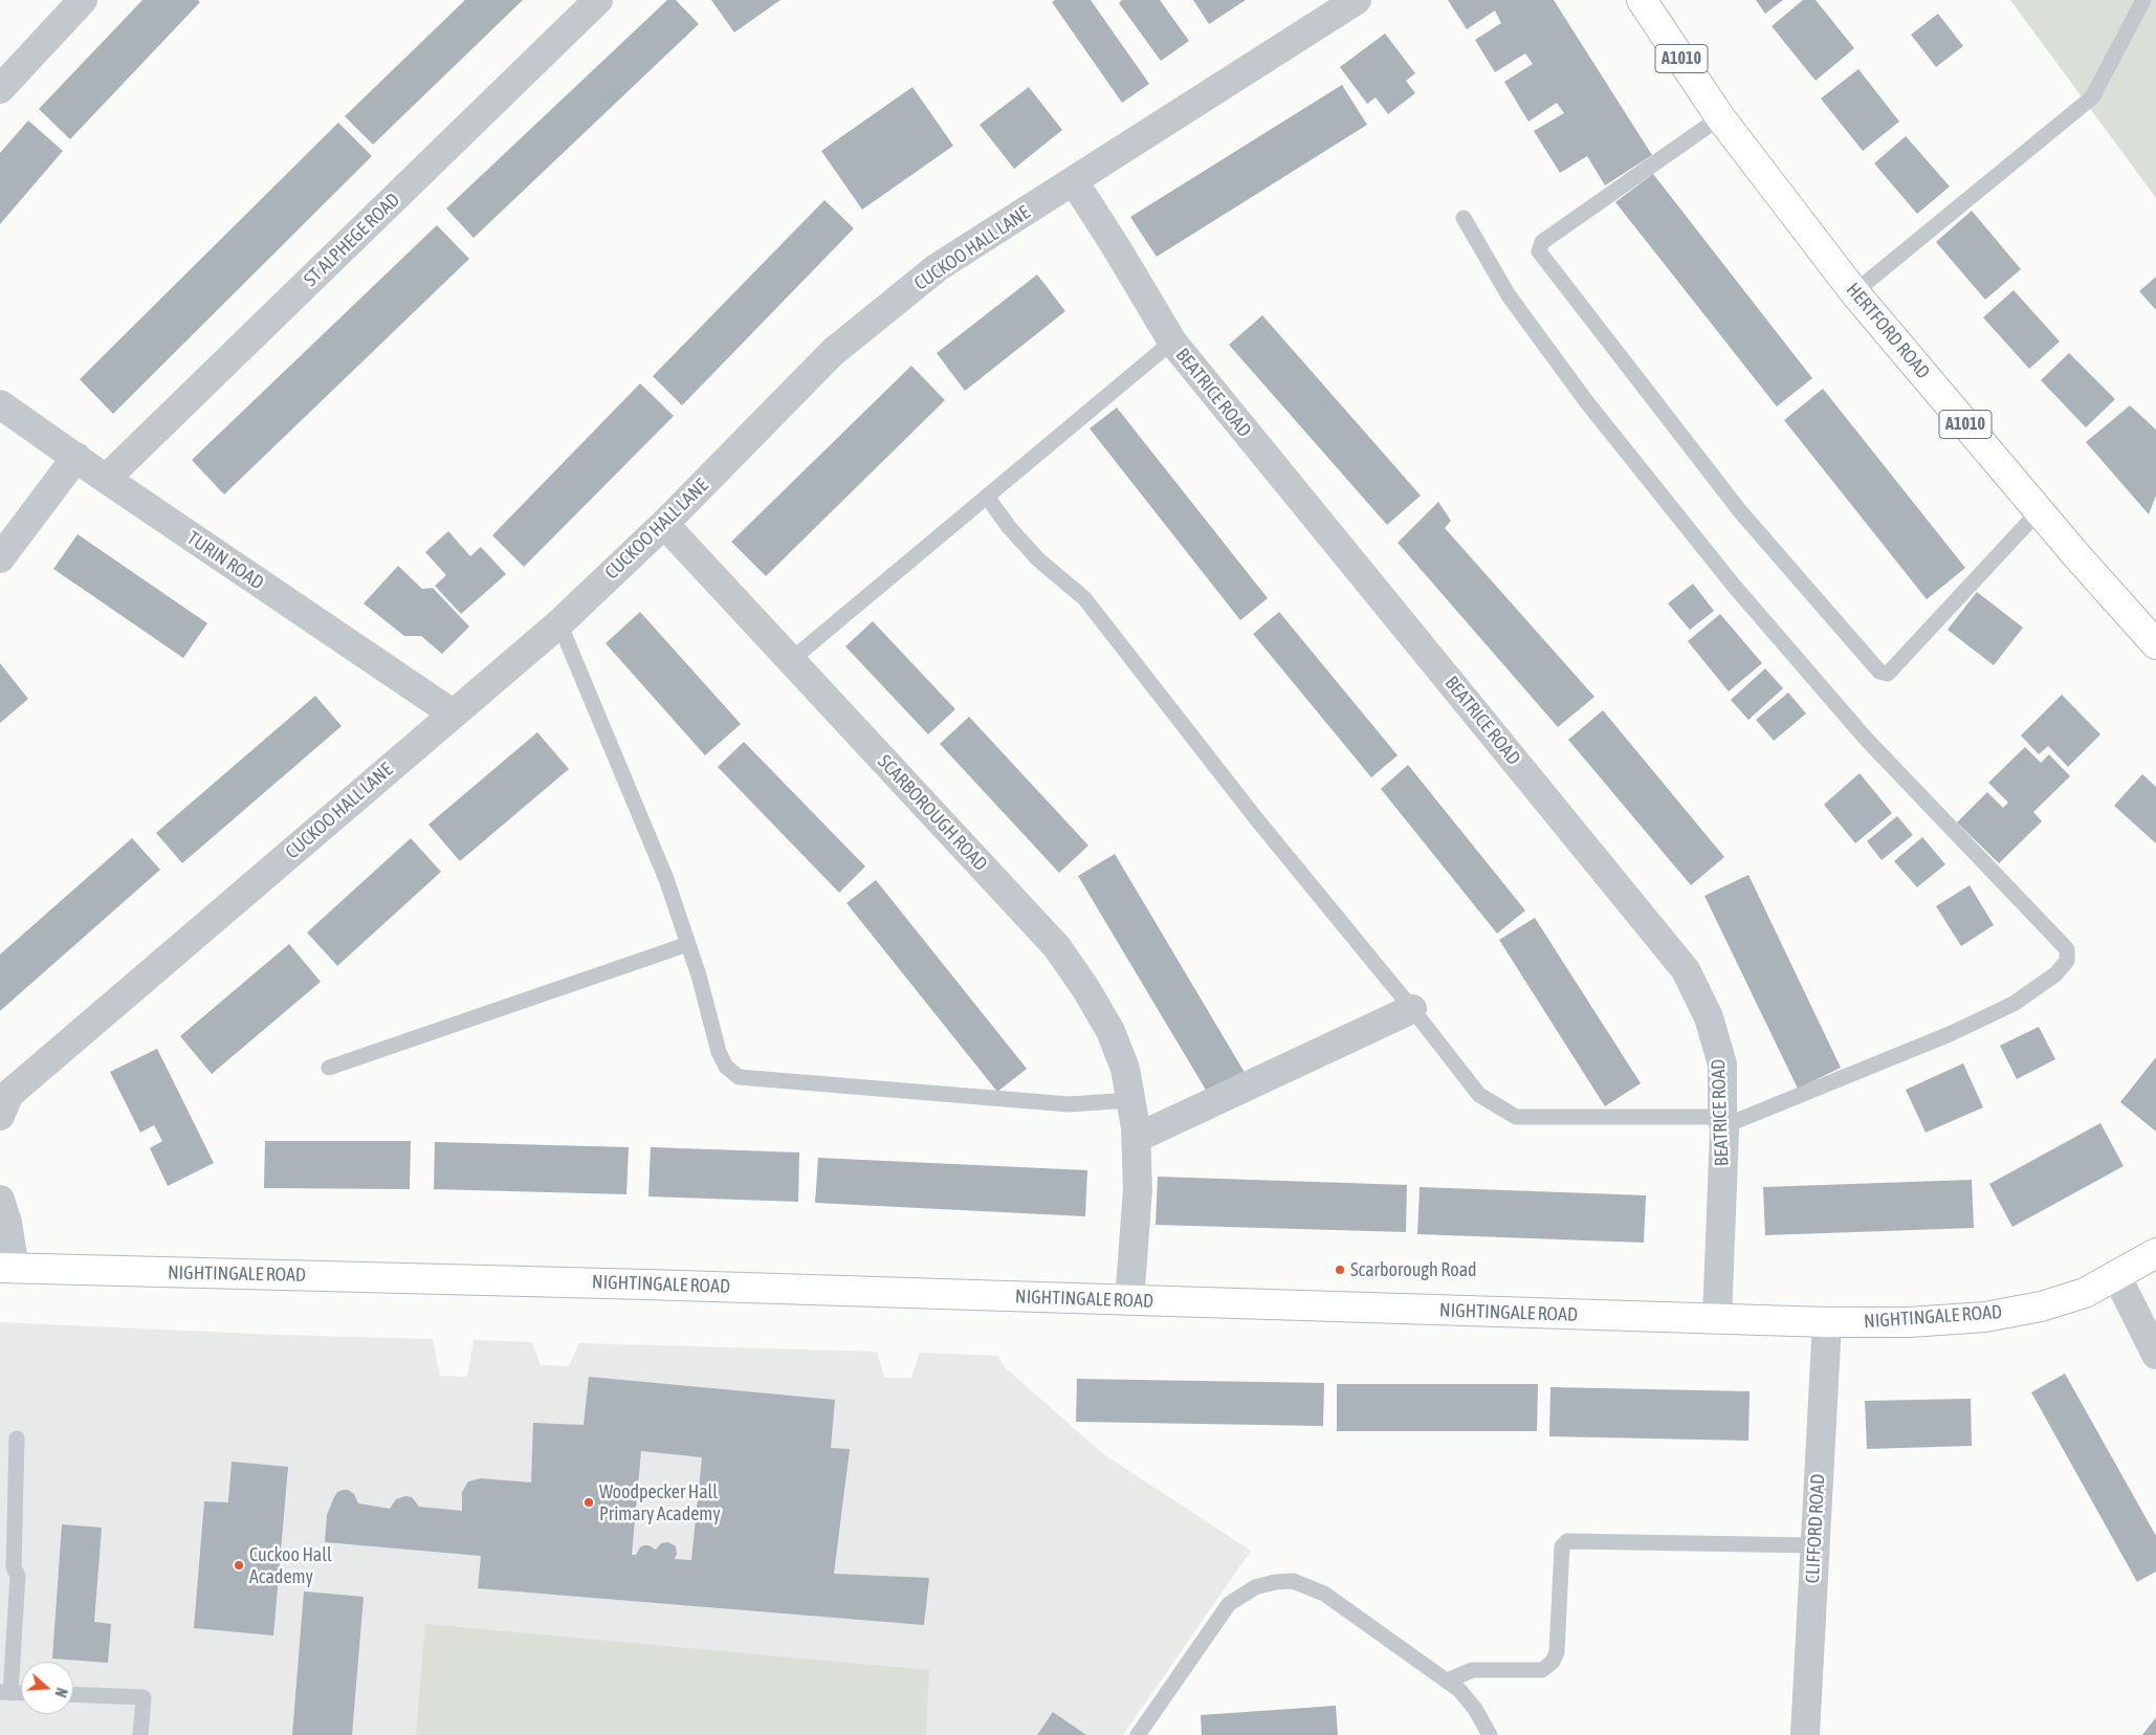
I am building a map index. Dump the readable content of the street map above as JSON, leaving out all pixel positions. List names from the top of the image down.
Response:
{
  "streets": {
    "main road": ["A1010", "HERTFORD ROAD", "NIGHTINGALE ROAD"],
    "street": [
      "ST ALPHEGE ROAD",
      "CUCKOO HALL LANE",
      "BEATRICE ROAD",
      "TURIN ROAD",
      "SCARBOROUGH ROAD",
      "CLIFFORD ROAD"
    ]
  },
  "crossings": [
    ["ST ALPHEGE ROAD", "TURIN ROAD"],
    ["CUCKOO HALL LANE", "BEATRICE ROAD"],
    ["CUCKOO HALL LANE", "TURIN ROAD"],
    ["CUCKOO HALL LANE", "SCARBOROUGH ROAD"],
    ["BEATRICE ROAD", "NIGHTINGALE ROAD"],
    ["SCARBOROUGH ROAD", "NIGHTINGALE ROAD"],
    ["NIGHTINGALE ROAD", "CLIFFORD ROAD"]
  ],
  "places": ["Scarborough Road", "Woodpecker Hall Primary Academy", "Cuckoo Hall Academy"],
  "north": "right"
}
